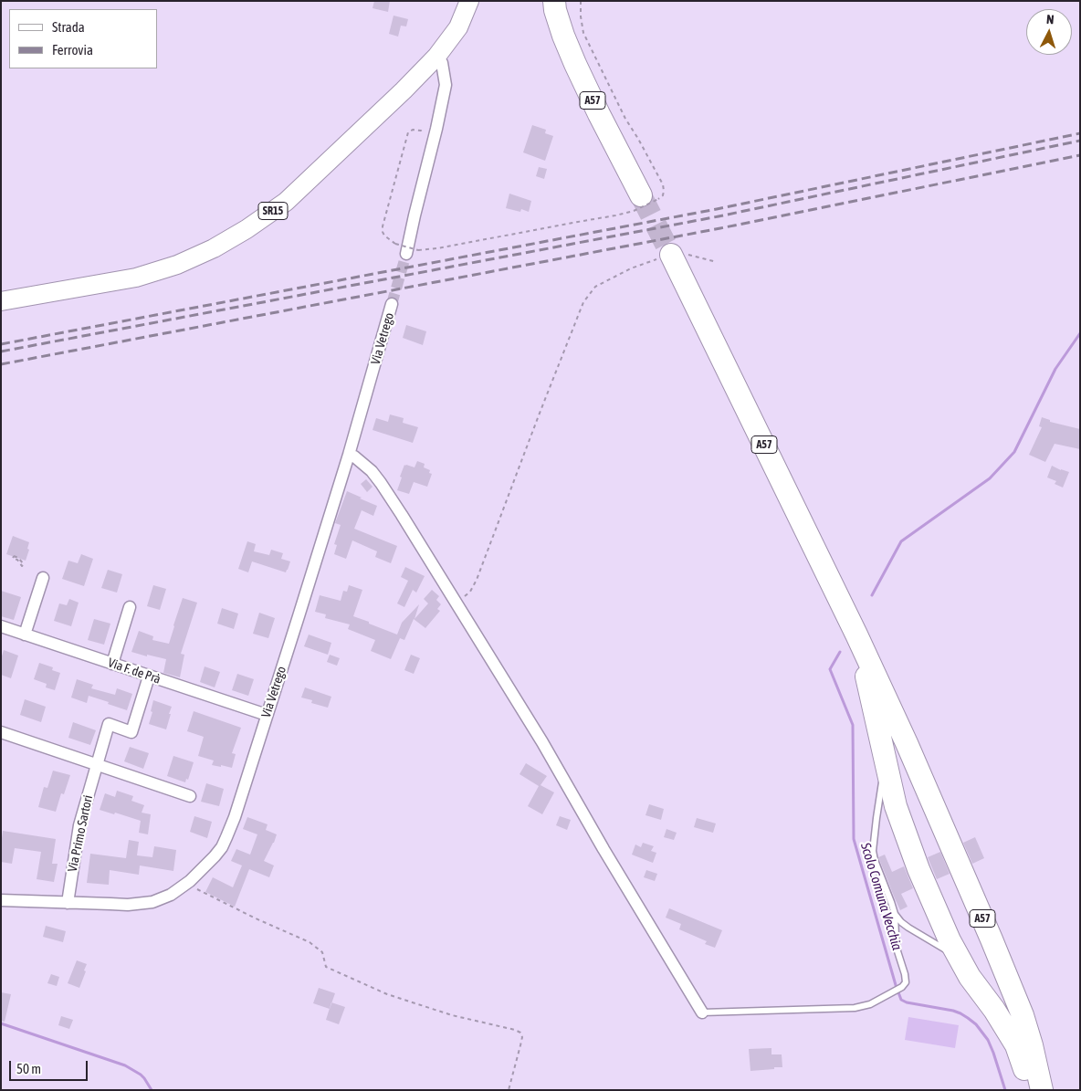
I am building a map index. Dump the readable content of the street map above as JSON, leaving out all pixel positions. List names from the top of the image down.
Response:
{
  "streets": {
    "highway": ["A57"],
    "main road": ["SR15"],
    "street": ["Via Vetrego", "Via F. de Prà", "Via Primo Sartori"]
  },
  "crossings": [
    ["Via Vetrego", "Via F. de Prà"],
    ["Via Vetrego", "Via Primo Sartori"],
    ["Via F. de Prà", "Via Primo Sartori"]
  ],
  "water": ["Scolo Comuna Vecchia"],
  "legend": ["Strada", "Ferrovia"],
  "scale_bar": "50 m",
  "north": "top"
}
